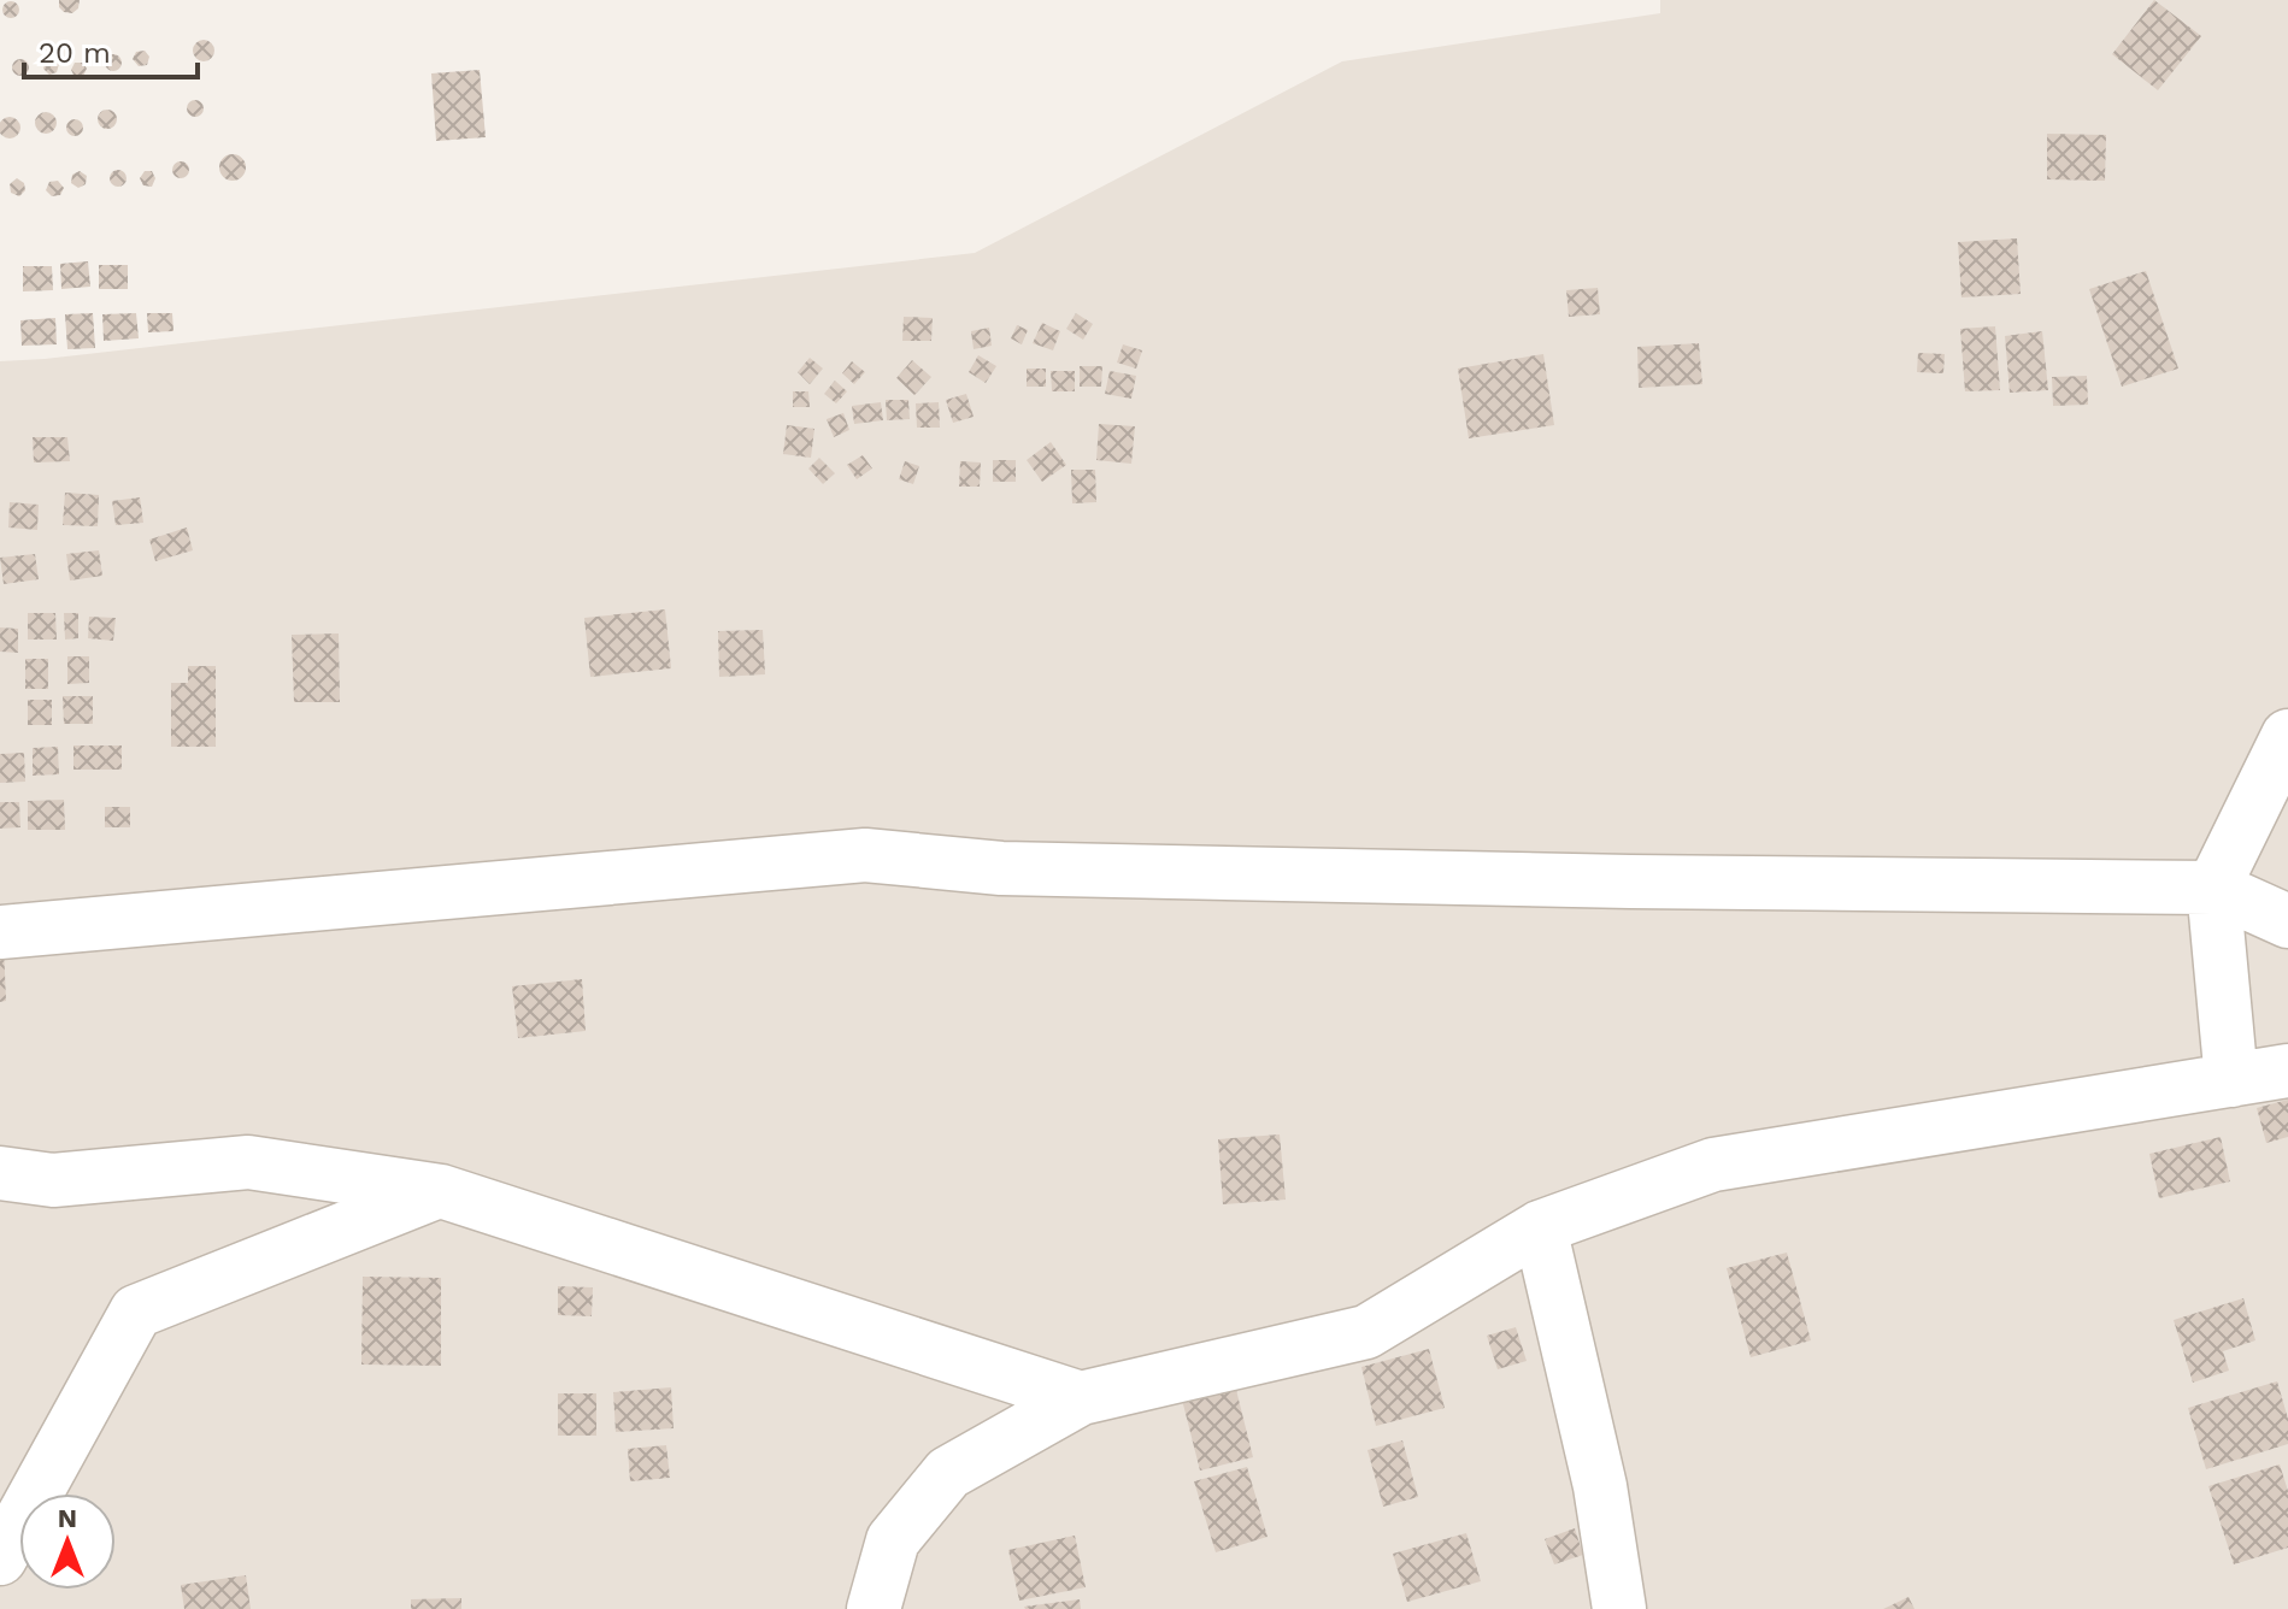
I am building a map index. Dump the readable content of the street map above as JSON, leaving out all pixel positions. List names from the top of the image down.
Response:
{
  "scale_bar": "20 m",
  "north": "top"
}
